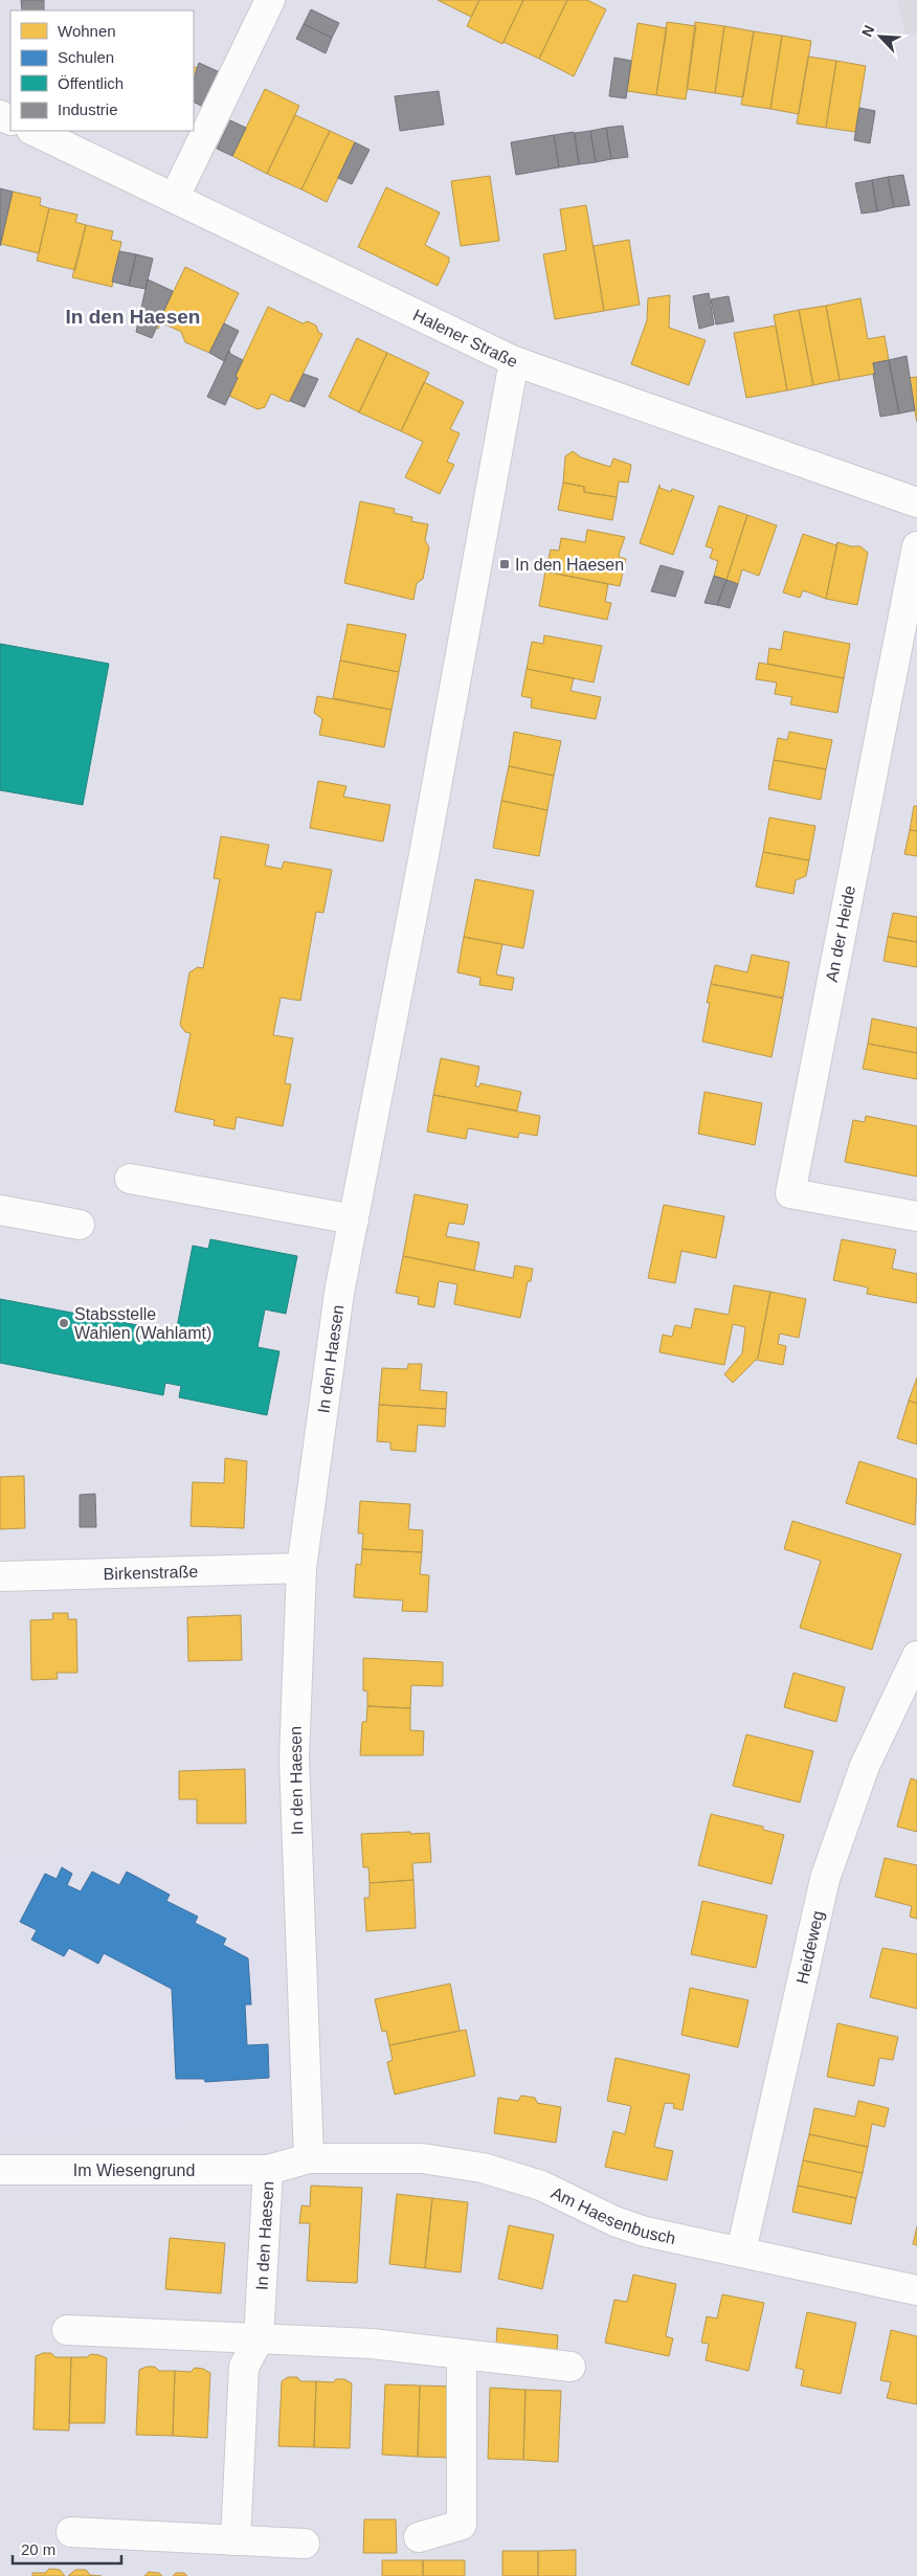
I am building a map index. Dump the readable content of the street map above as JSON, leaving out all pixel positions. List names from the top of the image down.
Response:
{
  "streets": {
    "street": [
      "Halener Straße",
      "An der Heide",
      "In den Haesen",
      "Birkenstraße",
      "Heideweg",
      "Im Wiesengrund",
      "Am Haesenbusch"
    ]
  },
  "crossings": [
    ["Halener Straße", "In den Haesen"],
    ["In den Haesen", "Birkenstraße"],
    ["In den Haesen", "Im Wiesengrund"],
    ["In den Haesen", "Am Haesenbusch"],
    ["Heideweg", "Am Haesenbusch"]
  ],
  "districts": ["In den Haesen"],
  "places": {
    "transit": ["In den Haesen"],
    "other": ["Stabsstelle Wahlen (Wahlamt)"]
  },
  "legend": [
    "Wohnen",
    "Schulen",
    "Öffentlich",
    "Industrie"
  ],
  "scale_bar": "20 m",
  "north": "top left"
}
